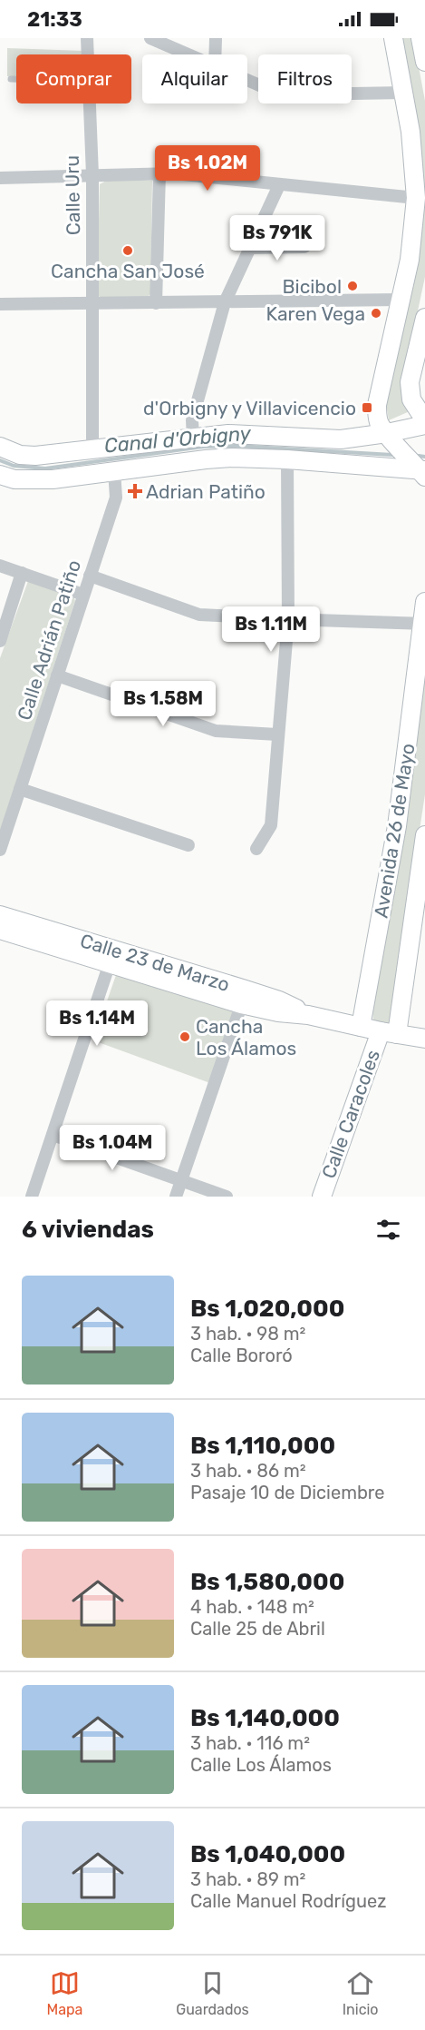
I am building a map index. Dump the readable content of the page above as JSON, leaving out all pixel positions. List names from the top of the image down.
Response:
{
  "streets": {
    "main road": ["Avenida 26 de Mayo", "Calle 23 de Marzo", "Calle Caracoles"],
    "street": ["Calle Uru", "Calle Adrián Patiño"]
  },
  "crossings": [
    ["Avenida 26 de Mayo", "Calle 23 de Marzo"],
    ["Avenida 26 de Mayo", "Calle Caracoles"],
    ["Calle 23 de Marzo", "Calle Caracoles"]
  ],
  "water": ["Canal d'Orbigny"],
  "places": {
    "other": [
      "Cancha San José",
      "Bicibol",
      "Karen Vega",
      "Cancha Los Álamos"
    ],
    "transit": ["d'Orbigny y Villavicencio"],
    "health": ["Adrian Patiño"]
  },
  "page": {
    "status": "21:33",
    "chip": ["Comprar", "Alquilar", "Filtros"],
    "price": [
      "Bs 1.02M",
      "Bs 791K",
      "Bs 1.11M",
      "Bs 1.58M",
      "Bs 1.14M",
      "Bs 1.04M"
    ],
    "heading": "6 viviendas",
    "list": [
      {
        "name": "Bs 1,020,000",
        "note": "3 hab. · 98 m² · Calle Bororó"
      },
      {
        "name": "Bs 1,110,000",
        "note": "3 hab. · 86 m² · Pasaje 10 de Diciembre"
      },
      {
        "name": "Bs 1,580,000",
        "note": "4 hab. · 148 m² · Calle 25 de Abril"
      },
      {
        "name": "Bs 1,140,000",
        "note": "3 hab. · 116 m² · Calle Los Álamos"
      },
      {
        "name": "Bs 1,040,000",
        "note": "3 hab. · 89 m² · Calle Manuel Rodríguez"
      }
    ],
    "tabs": ["Mapa", "Guardados", "Inicio"]
  }
}
